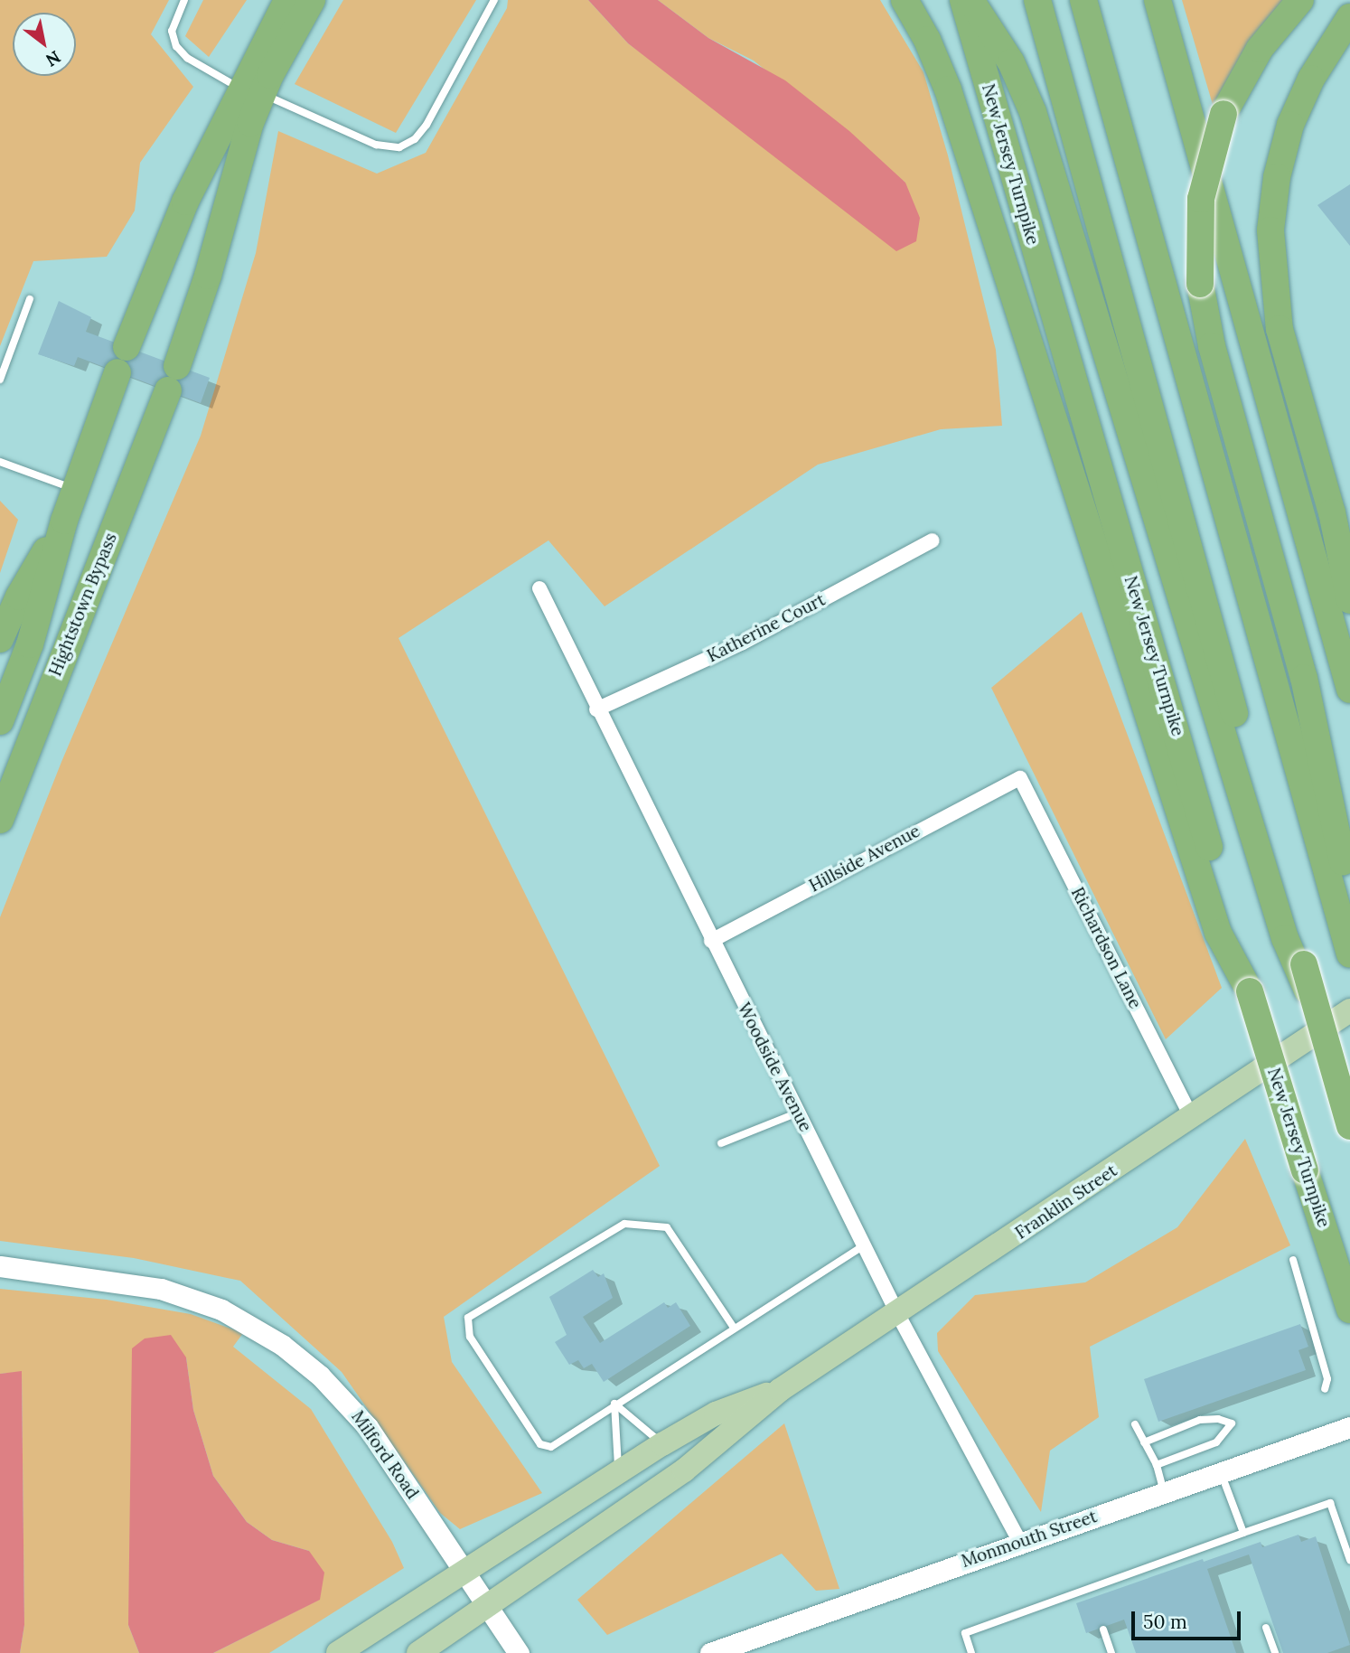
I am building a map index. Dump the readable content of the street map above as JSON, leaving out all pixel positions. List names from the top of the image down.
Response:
{
  "streets": {
    "highway": ["New Jersey Turnpike", "Hightstown Bypass"],
    "main road": ["Franklin Street"],
    "street": [
      "Katherine Court",
      "Hillside Avenue",
      "Richardson Lane",
      "Woodside Avenue",
      "Milford Road",
      "Monmouth Street"
    ]
  },
  "crossings": [
    ["Katherine Court", "Woodside Avenue"],
    ["Hillside Avenue", "Richardson Lane"],
    ["Hillside Avenue", "Woodside Avenue"],
    ["Richardson Lane", "Franklin Street"],
    ["Woodside Avenue", "Franklin Street"],
    ["Woodside Avenue", "Monmouth Street"]
  ],
  "scale_bar": "50 m",
  "north": "bottom right"
}
